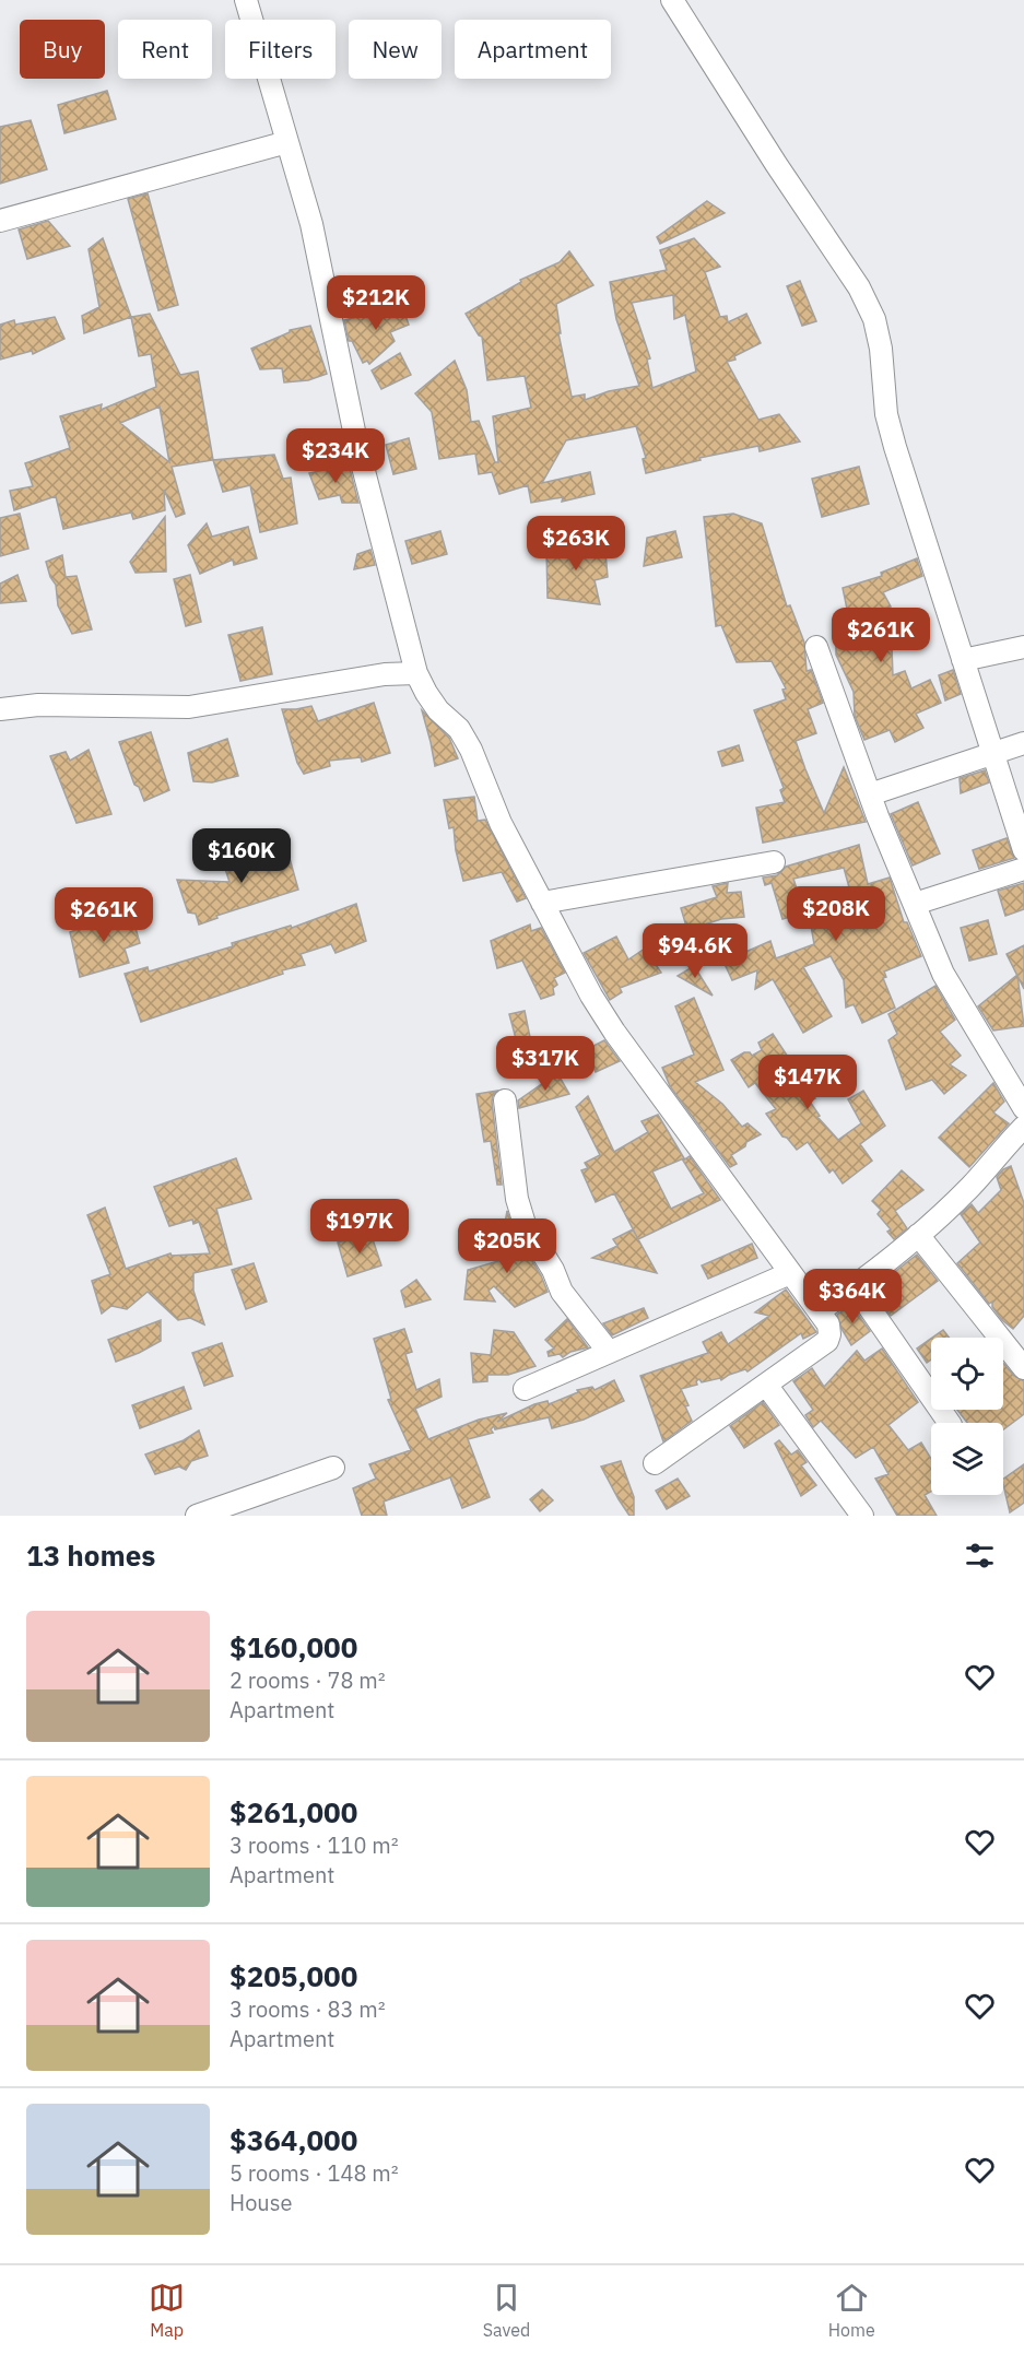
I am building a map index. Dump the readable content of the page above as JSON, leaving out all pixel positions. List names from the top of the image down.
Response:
{
  "page": {
    "chip": [
      "Buy",
      "Rent",
      "Filters",
      "New",
      "Apartment"
    ],
    "price": [
      "$212K",
      "$234K",
      "$263K",
      "$261K",
      "$160K",
      "$208K",
      "$261K",
      "$94.6K",
      "$317K",
      "$147K",
      "$197K",
      "$205K",
      "$364K"
    ],
    "heading": "13 homes",
    "list": [
      {
        "name": "$160,000",
        "note": "2 rooms · 78 m² · Apartment"
      },
      {
        "name": "$261,000",
        "note": "3 rooms · 110 m² · Apartment"
      },
      {
        "name": "$205,000",
        "note": "3 rooms · 83 m² · Apartment"
      },
      {
        "name": "$364,000",
        "note": "5 rooms · 148 m² · House"
      }
    ],
    "tabs": ["Map", "Saved", "Home"]
  }
}
